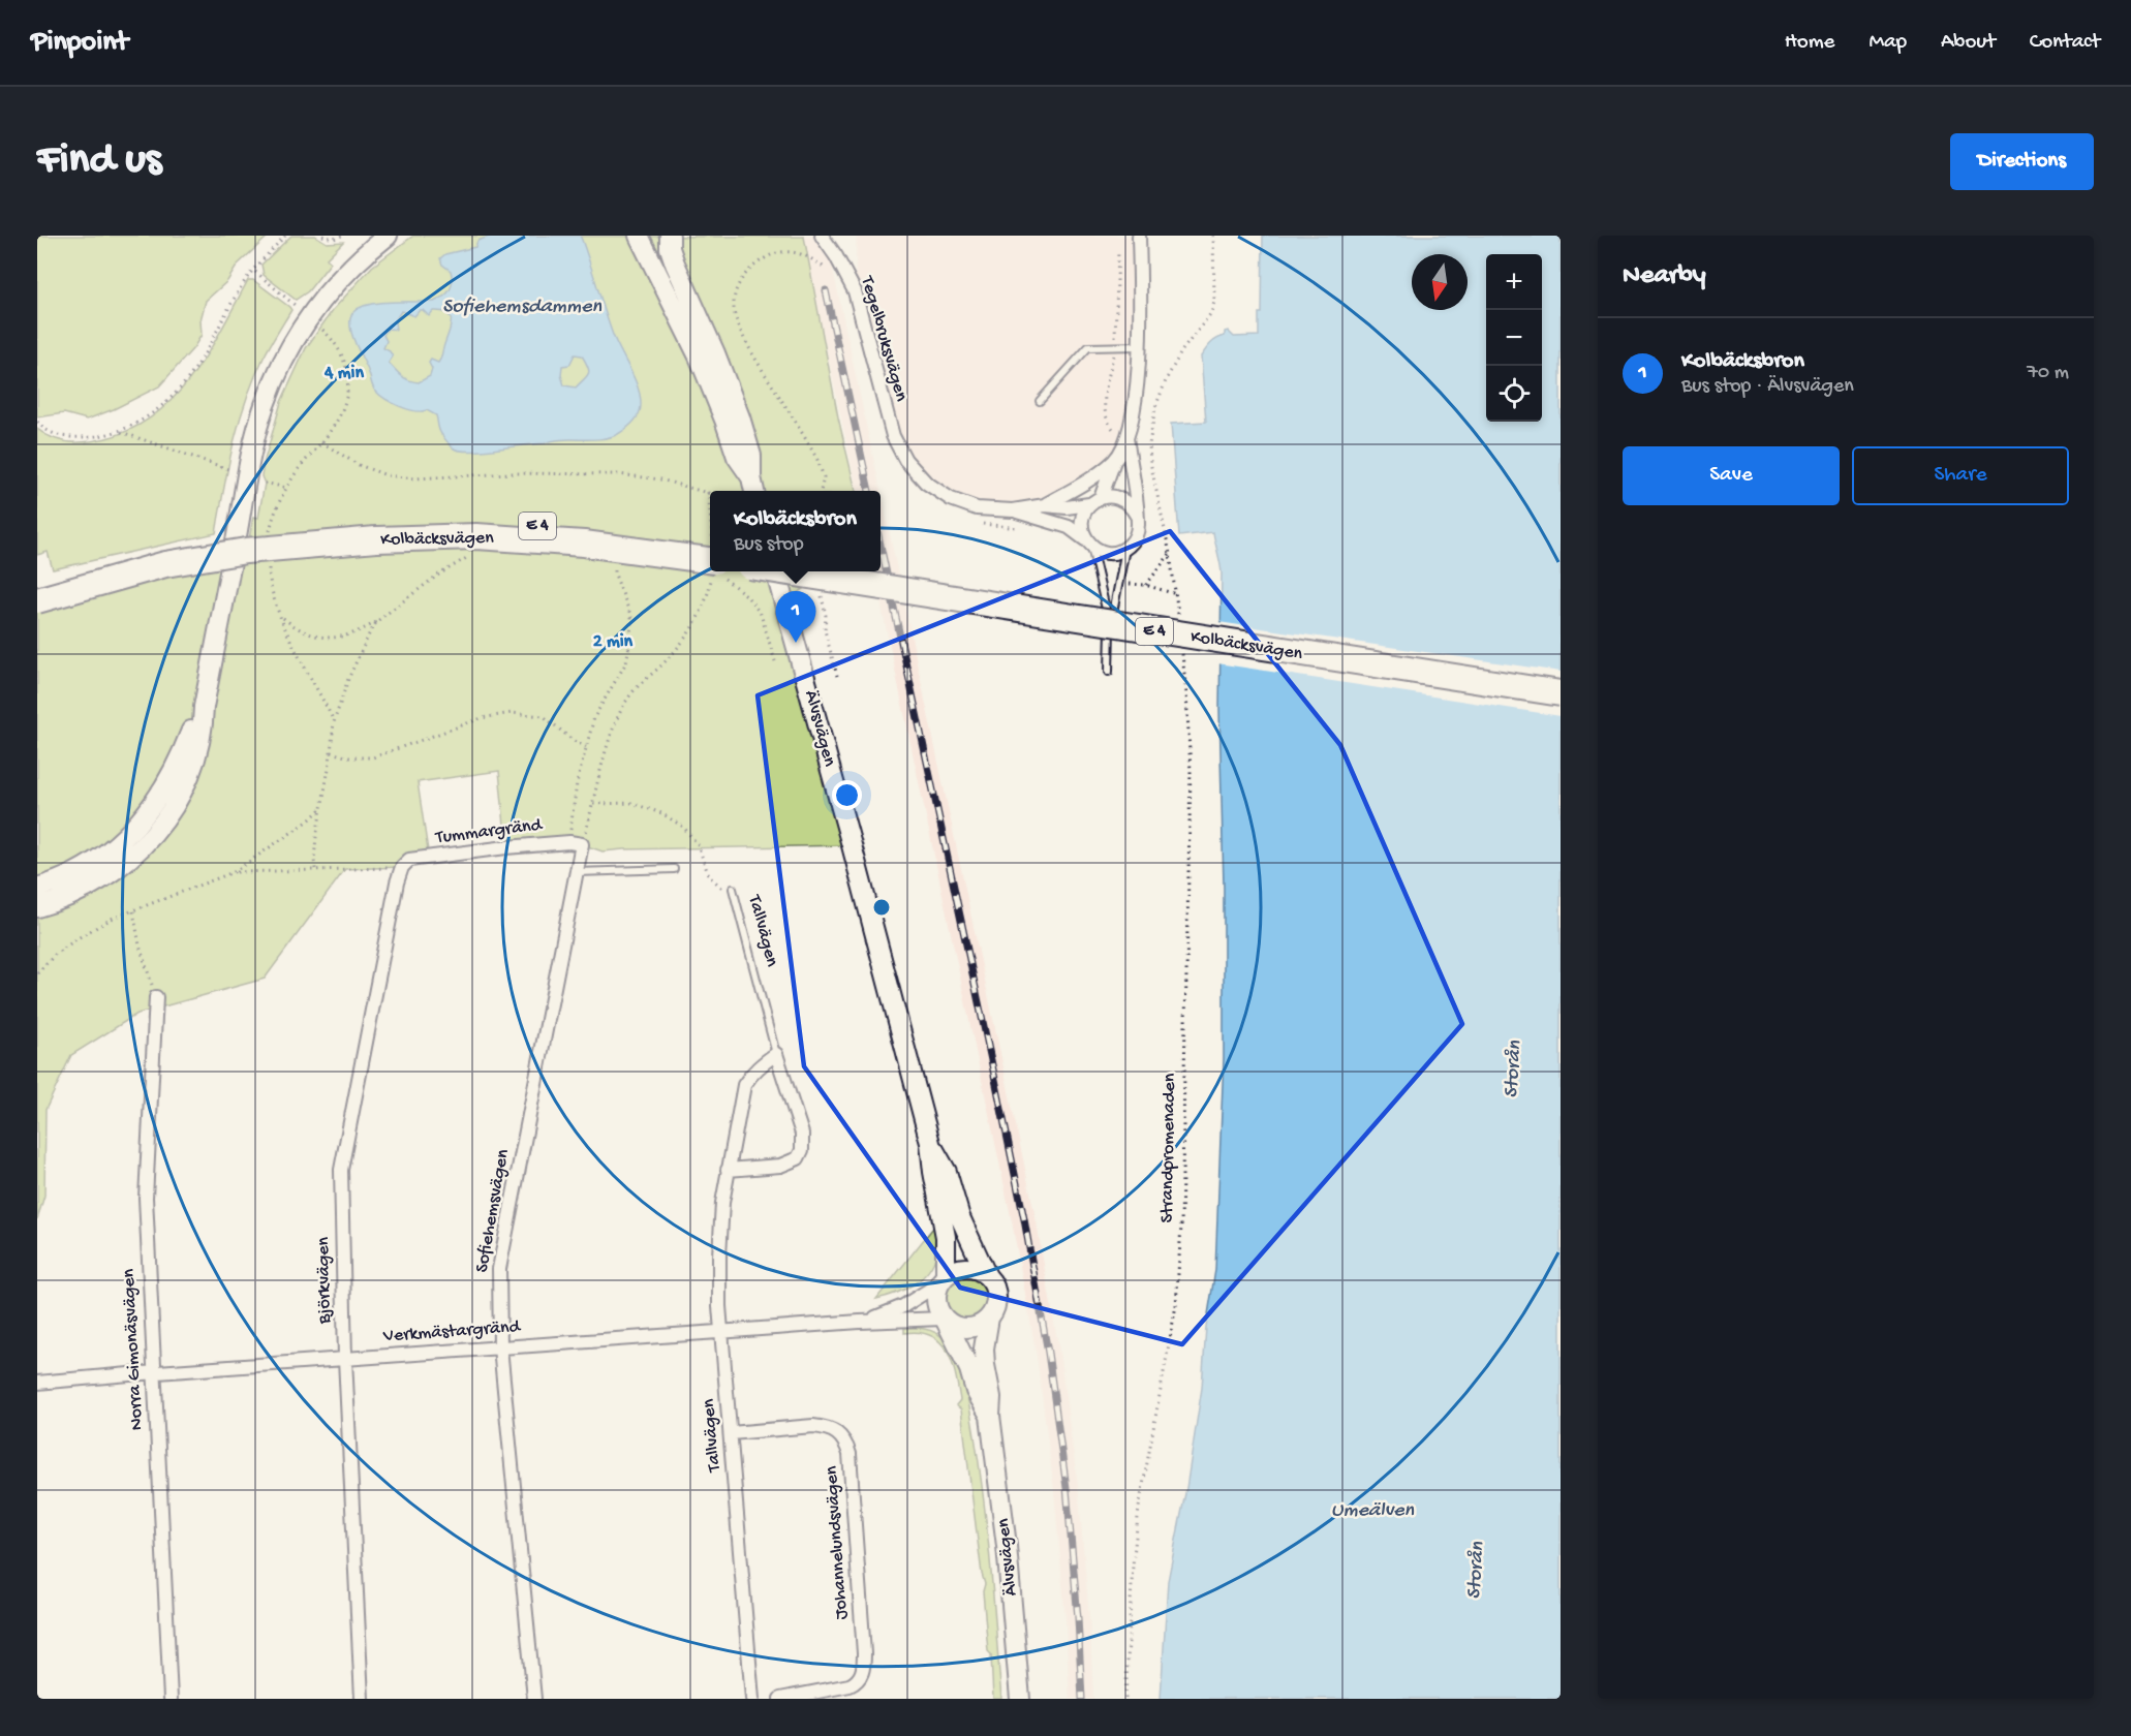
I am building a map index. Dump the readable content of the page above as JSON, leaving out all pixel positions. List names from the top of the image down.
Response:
{
  "streets": {
    "highway": ["E 4", "Kolbäcksvägen"],
    "main road": ["Älvsvägen"],
    "street": [
      "Tegelbruksvägen",
      "Tummargränd",
      "Tallvägen",
      "Sofiehemsvägen",
      "Björkvägen",
      "Verkmästargränd",
      "Norra Gimonäsvägen",
      "Johannelundsvägen"
    ],
    "path": ["Strandpromenaden"]
  },
  "crossings": [
    ["Älvsvägen", "Verkmästargränd"],
    ["Tummargränd", "Sofiehemsvägen"],
    ["Tummargränd", "Björkvägen"],
    ["Tallvägen", "Verkmästargränd"],
    ["Tallvägen", "Johannelundsvägen"],
    ["Sofiehemsvägen", "Verkmästargränd"],
    ["Björkvägen", "Verkmästargränd"],
    ["Verkmästargränd", "Norra Gimonäsvägen"]
  ],
  "water": ["Sofiehemsdammen", "Storån", "Umeälven"],
  "north": "bottom",
  "page": {
    "header": "Pinpoint",
    "nav": [
      "Home",
      "Map",
      "About",
      "Contact"
    ],
    "buttons": [
      "Directions",
      ["Save", "Share"]
    ],
    "title": "Find us",
    "heading": "Nearby",
    "map_buttons": ["+", "−"],
    "list": [
      {
        "mark": "1",
        "name": "Kolbäcksbron",
        "note": "Bus stop · Älvsvägen",
        "value": "70 m"
      }
    ],
    "popup": ["Kolbäcksbron", "Bus stop"],
    "pins": "1"
  },
  "rings": ["4 min", "2 min"]
}
